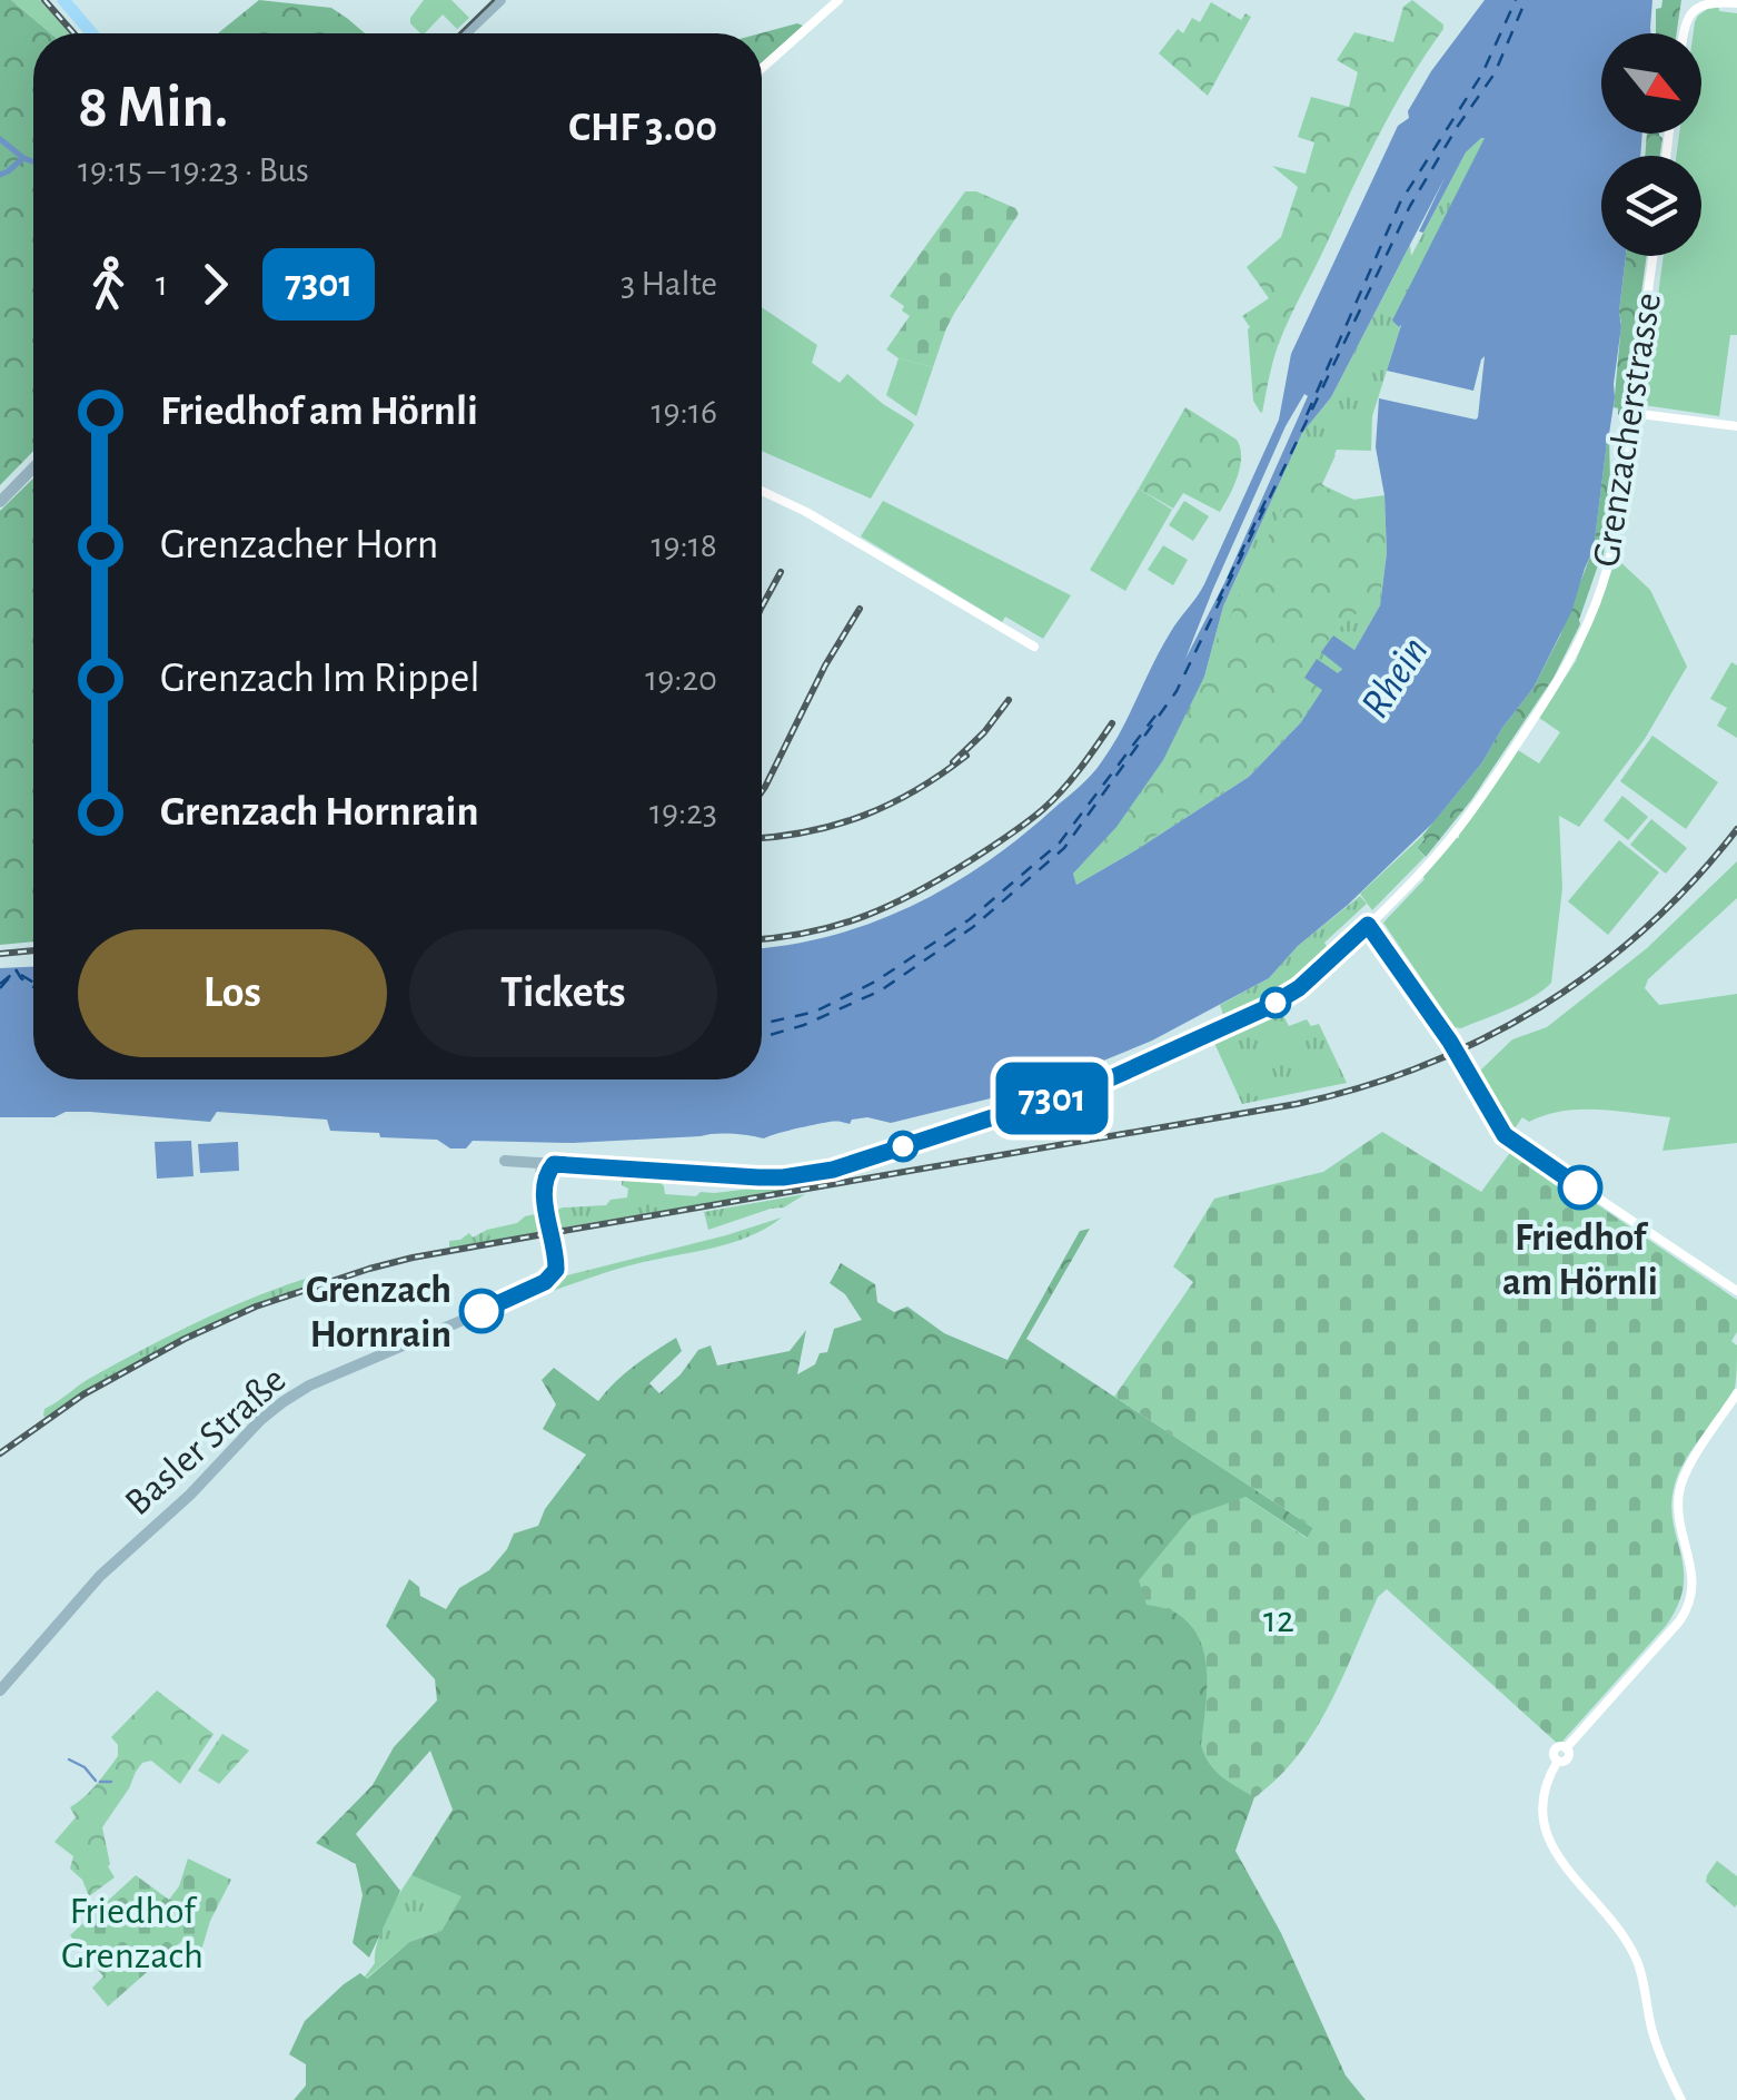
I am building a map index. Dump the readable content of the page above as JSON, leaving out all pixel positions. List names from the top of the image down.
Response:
{
  "streets": {
    "main road": ["Basler Straße"],
    "street": ["Grenzacherstrasse"]
  },
  "water": ["Rhein"],
  "parks": ["12", "Friedhof Grenzach"],
  "places": ["Friedhof am Hörnli", "Grenzach Hornrain"],
  "lines": ["bus line 7301"],
  "north": "bottom right",
  "page": {
    "on_map": "7301",
    "heading": ["8 Min.", "19:15 – 19:23 · Bus", "CHF 3.00"],
    "legs": ["1", "7301", "3 Halte"],
    "list": [
      {
        "name": "Friedhof am Hörnli",
        "value": "19:16"
      },
      {
        "name": "Grenzacher Horn",
        "value": "19:18"
      },
      {
        "name": "Grenzach Im Rippel",
        "value": "19:20"
      },
      {
        "name": "Grenzach Hornrain",
        "value": "19:23"
      }
    ],
    "buttons": ["Los", "Tickets"]
  }
}
